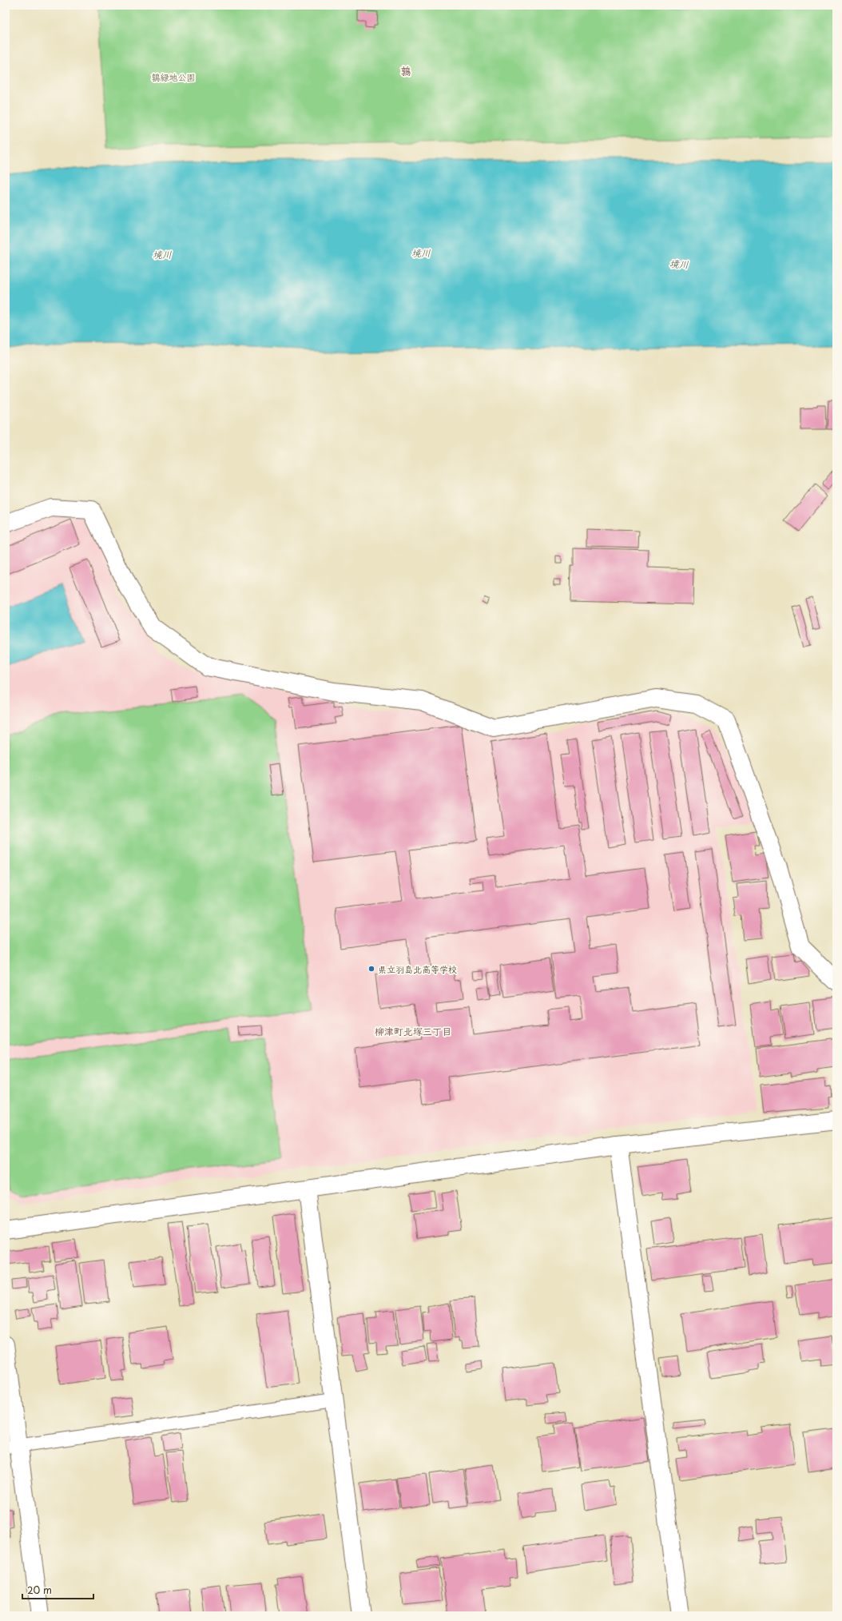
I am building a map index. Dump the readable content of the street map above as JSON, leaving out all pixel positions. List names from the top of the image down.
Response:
{
  "districts": ["鶉", "柳津町北塚三丁目"],
  "water": ["境川"],
  "parks": ["鶉緑地公園"],
  "places": ["県立羽島北高等学校"],
  "scale_bar": "20 m"
}
